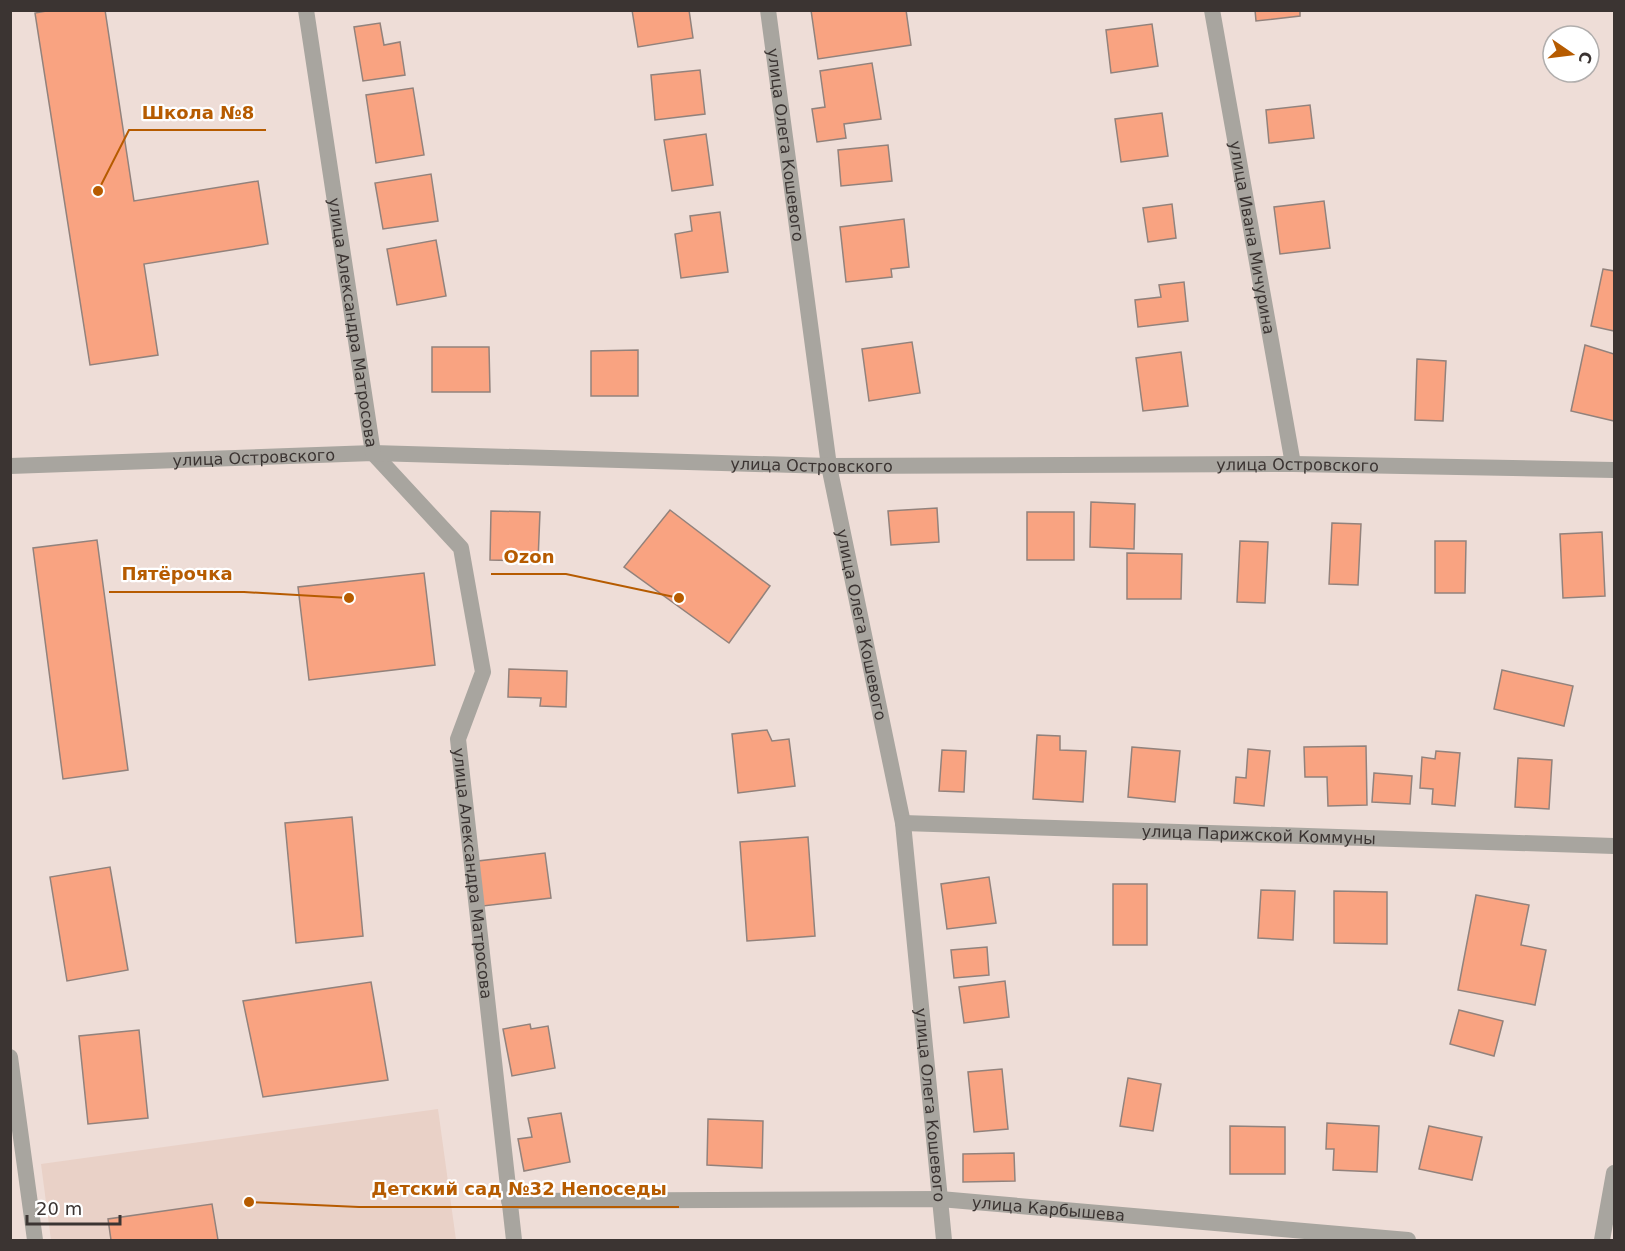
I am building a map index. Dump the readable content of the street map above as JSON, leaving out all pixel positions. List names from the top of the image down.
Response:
{
  "streets": {
    "street": [
      "улица Олега Кошевого",
      "улица Ивана Мичурина",
      "улица Александра Матросова",
      "улица Островского",
      "улица Парижской Коммуны",
      "улица Карбышева"
    ]
  },
  "crossings": [
    ["улица Олега Кошевого", "улица Островского"],
    ["улица Олега Кошевого", "улица Парижской Коммуны"],
    ["улица Олега Кошевого", "улица Карбышева"],
    ["улица Ивана Мичурина", "улица Островского"],
    ["улица Александра Матросова", "улица Островского"],
    ["улица Александра Матросова", "улица Карбышева"]
  ],
  "places": [
    "Школа №8",
    "Пятёрочка",
    "Ozon",
    "Детский сад №32 Непоседы"
  ],
  "scale_bar": "20 m",
  "north": "right"
}
